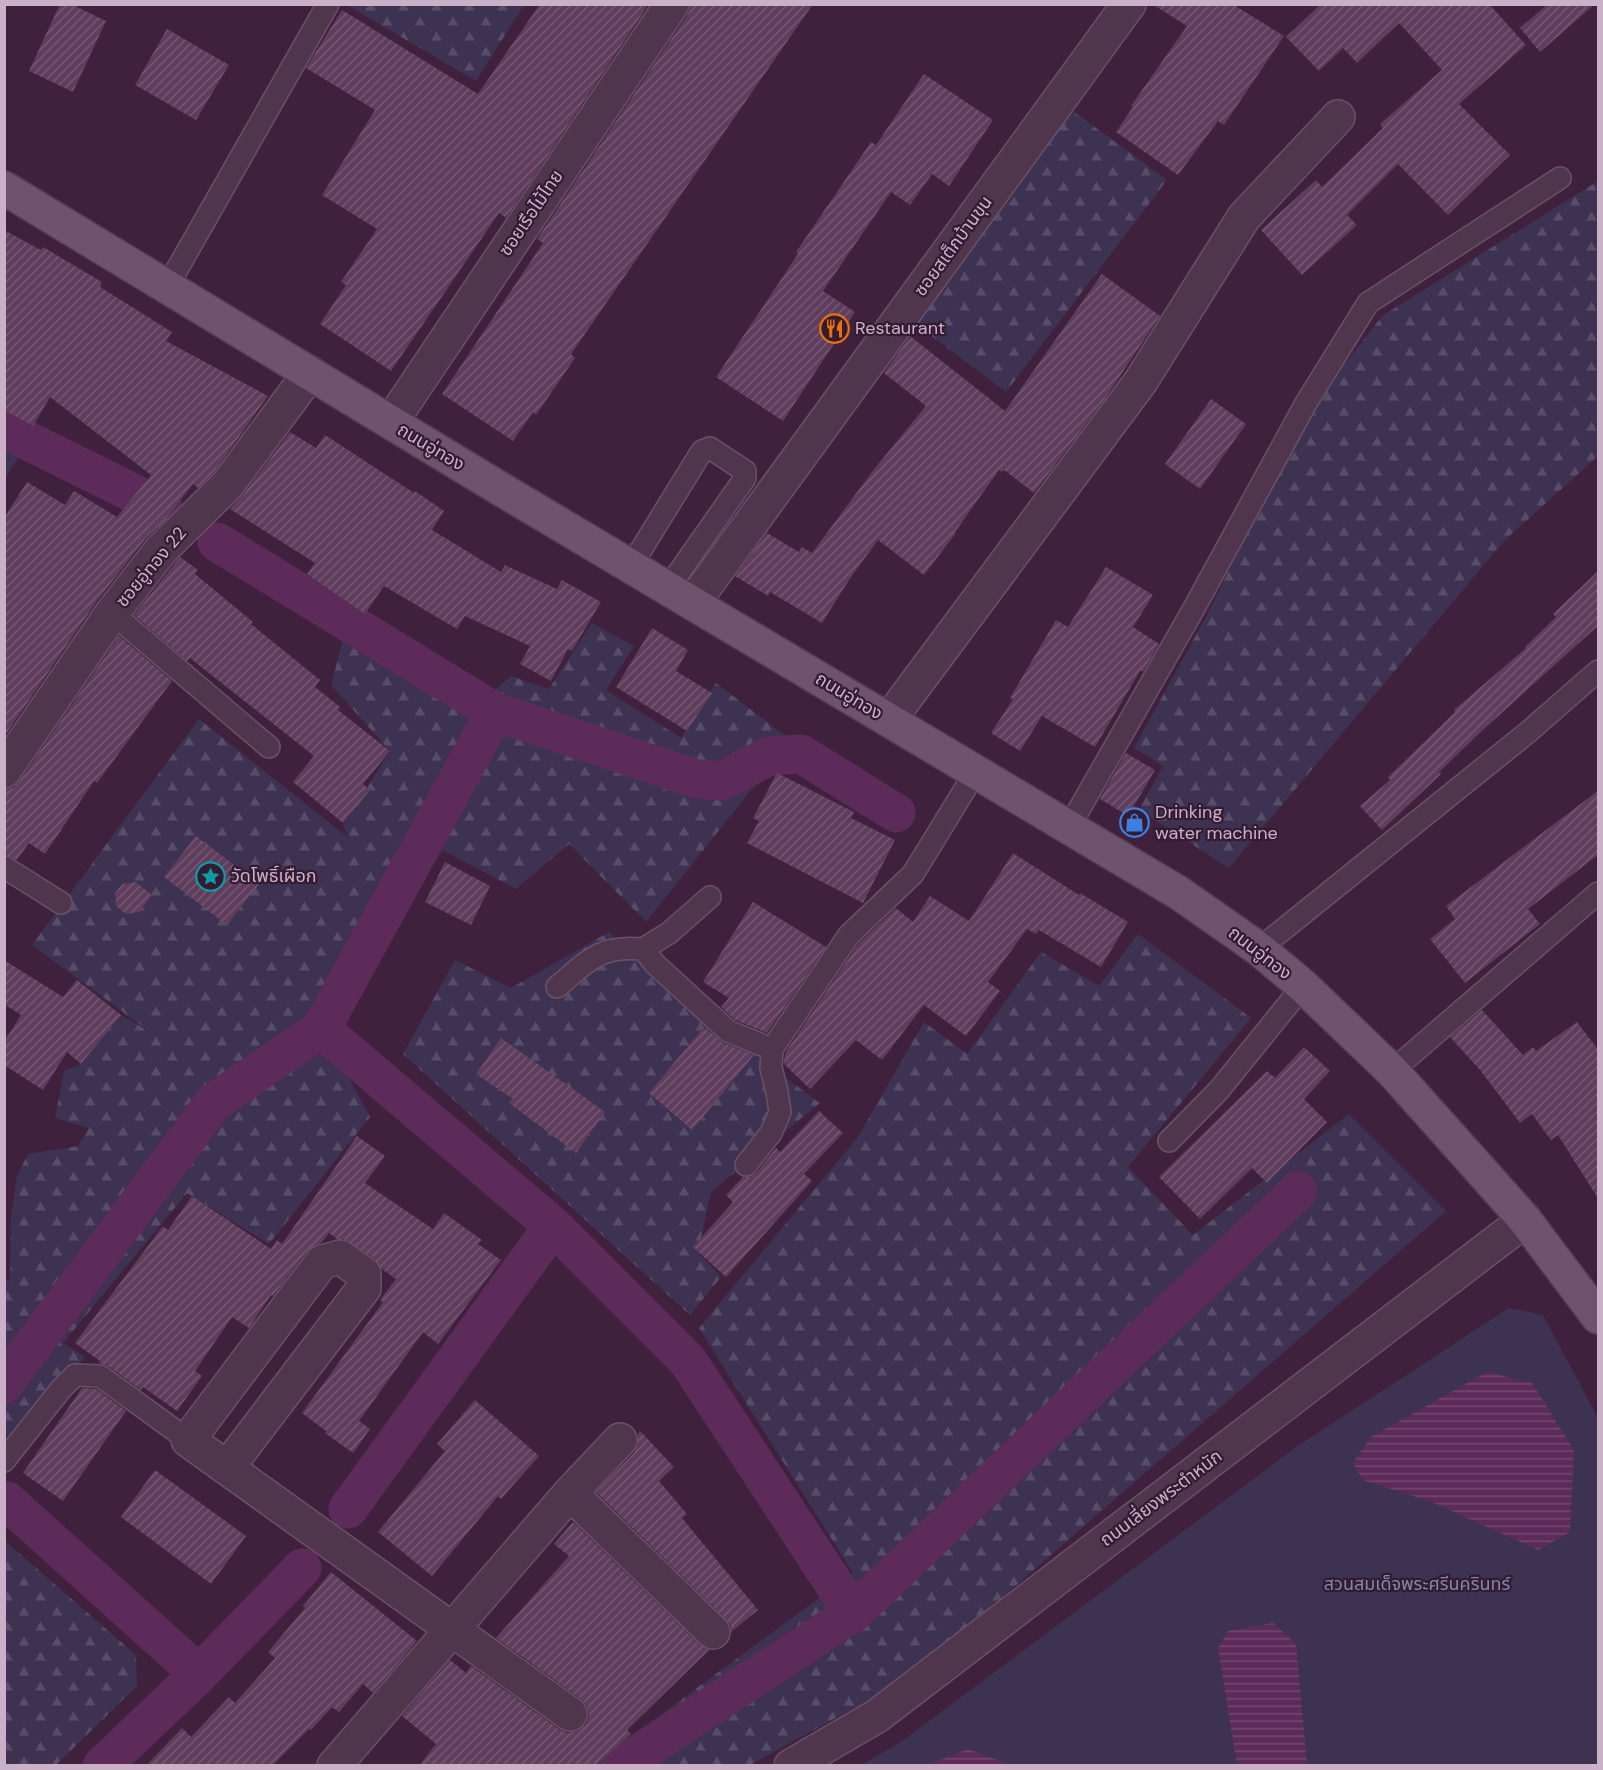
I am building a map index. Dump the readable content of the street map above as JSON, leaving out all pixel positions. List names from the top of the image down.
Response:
{
  "streets": {
    "main road": ["ถนนอู่ทอง"],
    "street": [
      "ซอยเรือไม้ไทย",
      "ซอยสเต็กบ้านขุน",
      "ซอยอู่ทอง 22",
      "ถนนเลี่ยงพระตำหนัก"
    ]
  },
  "crossings": [
    ["ซอยเรือไม้ไทย", "ถนนอู่ทอง"],
    ["ซอยสเต็กบ้านขุน", "ถนนอู่ทอง"],
    ["ถนนอู่ทอง", "ซอยอู่ทอง 22"],
    ["ถนนอู่ทอง", "ถนนเลี่ยงพระตำหนัก"]
  ],
  "parks": ["สวนสมเด็จพระศรีนครินทร์"],
  "places": {
    "restaurant": ["Restaurant"],
    "shop": ["Drinking water machine"],
    "place": ["วัดโพธิ์เผือก"]
  }
}
